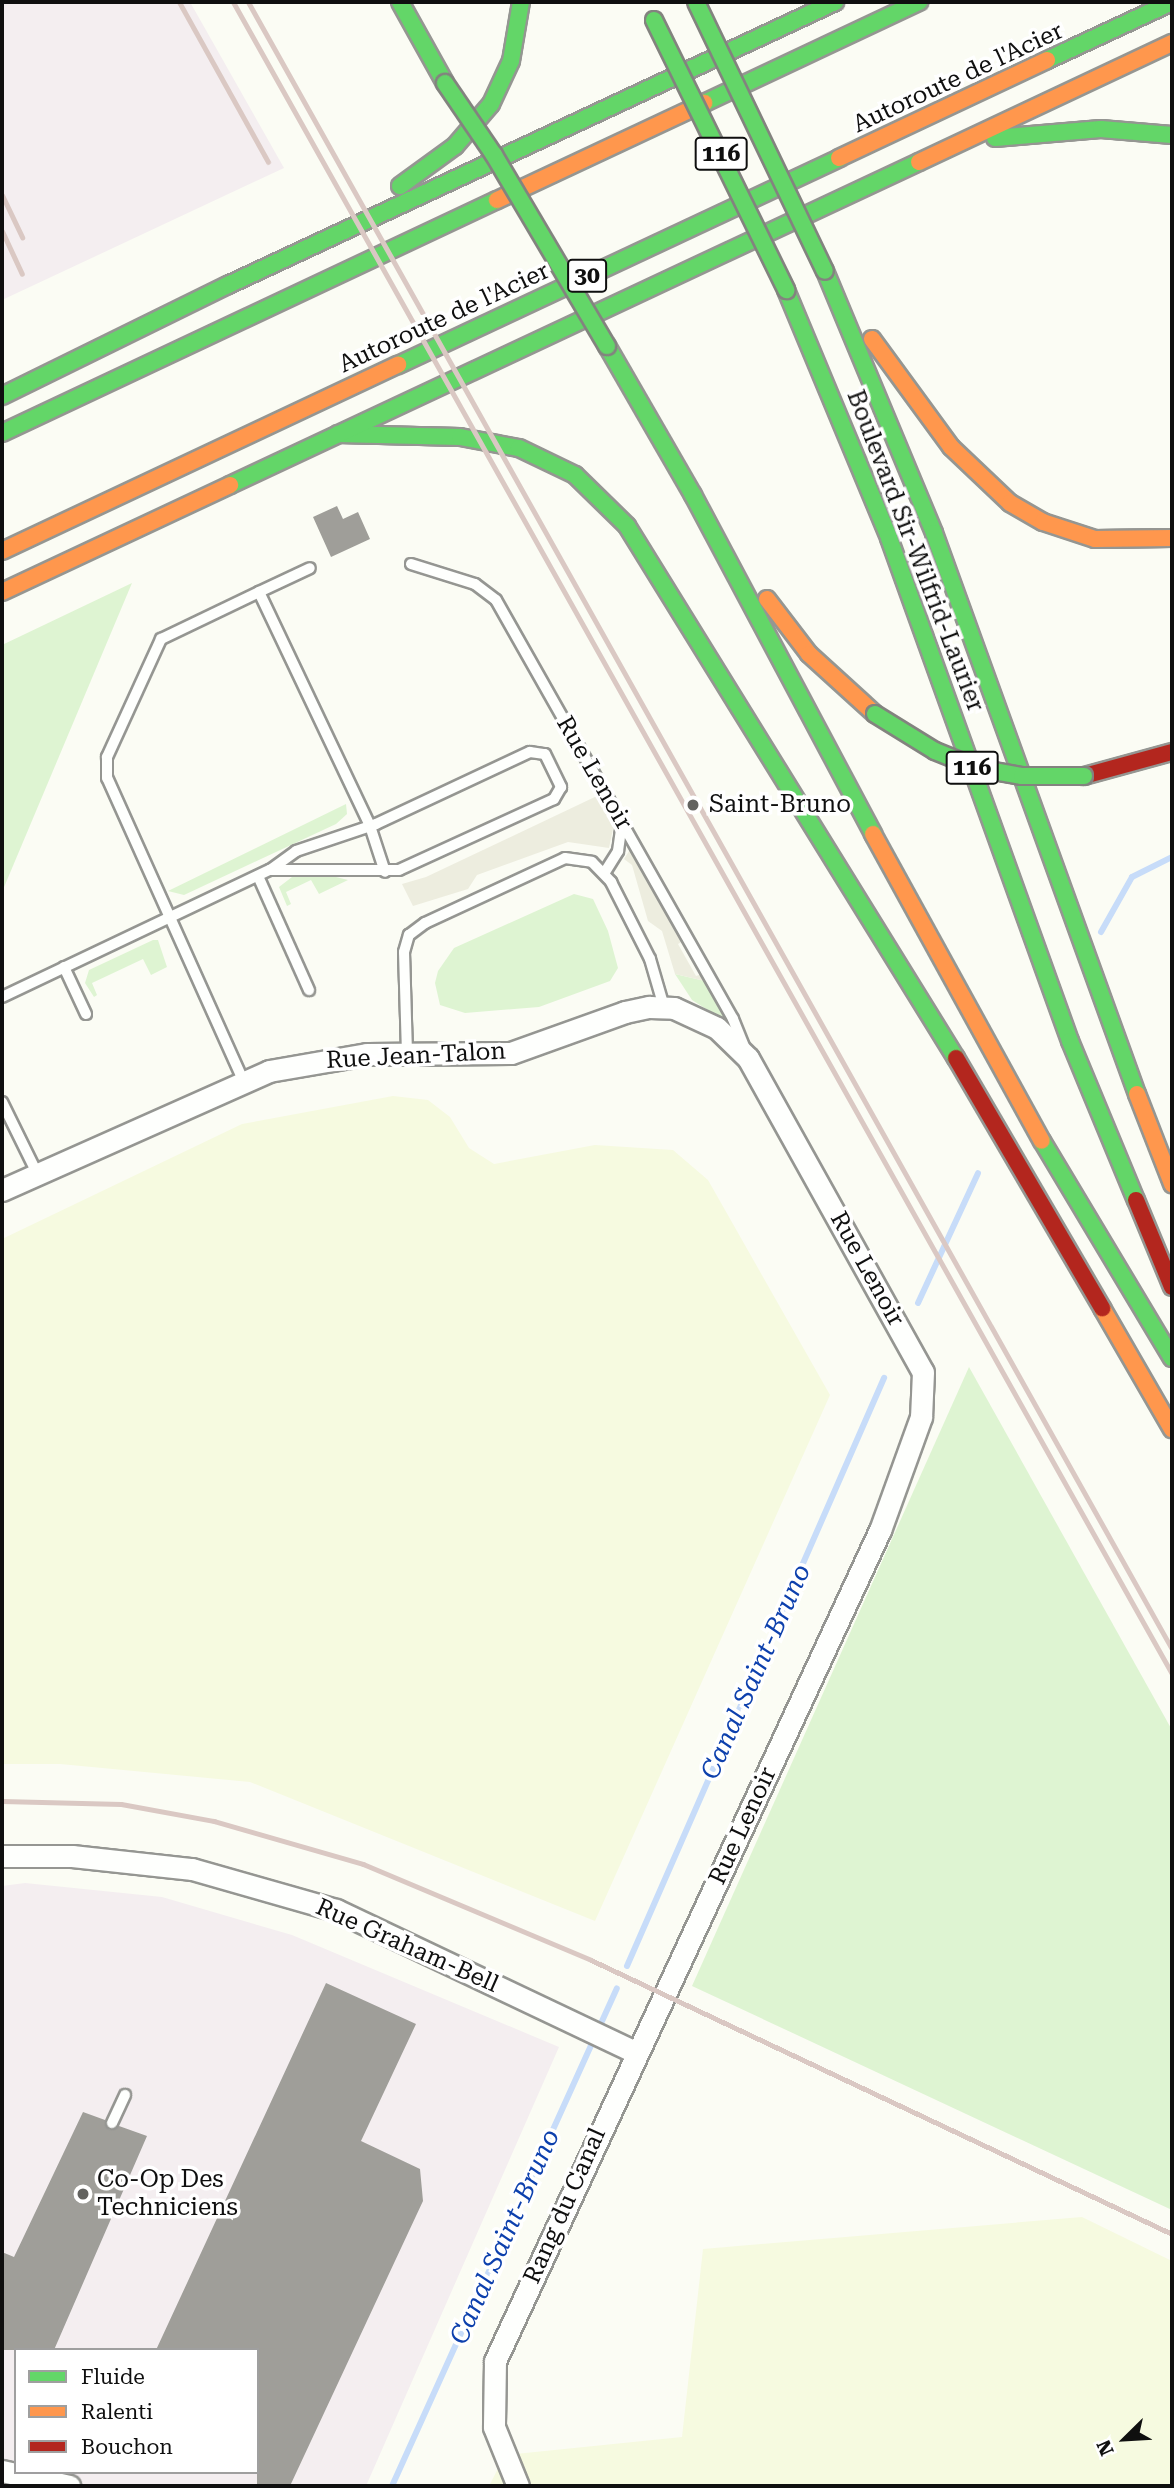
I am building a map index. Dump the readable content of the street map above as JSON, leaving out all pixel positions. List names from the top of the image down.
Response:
{
  "streets": {
    "highway": [
      "Autoroute de l'Acier",
      "116",
      "30",
      "Boulevard Sir-Wilfrid-Laurier"
    ],
    "street": [
      "Rue Lenoir",
      "Rue Jean-Talon",
      "Rue Graham-Bell",
      "Rang du Canal"
    ]
  },
  "crossings": [
    ["Rue Lenoir", "Rue Jean-Talon"],
    ["Rue Lenoir", "Rue Graham-Bell"],
    ["Rue Lenoir", "Rang du Canal"],
    ["Rue Graham-Bell", "Rang du Canal"]
  ],
  "water": ["Canal Saint-Bruno"],
  "places": ["Saint-Bruno", "Co-Op Des Techniciens"],
  "legend": ["Fluide", "Ralenti", "Bouchon"],
  "north": "bottom left"
}
